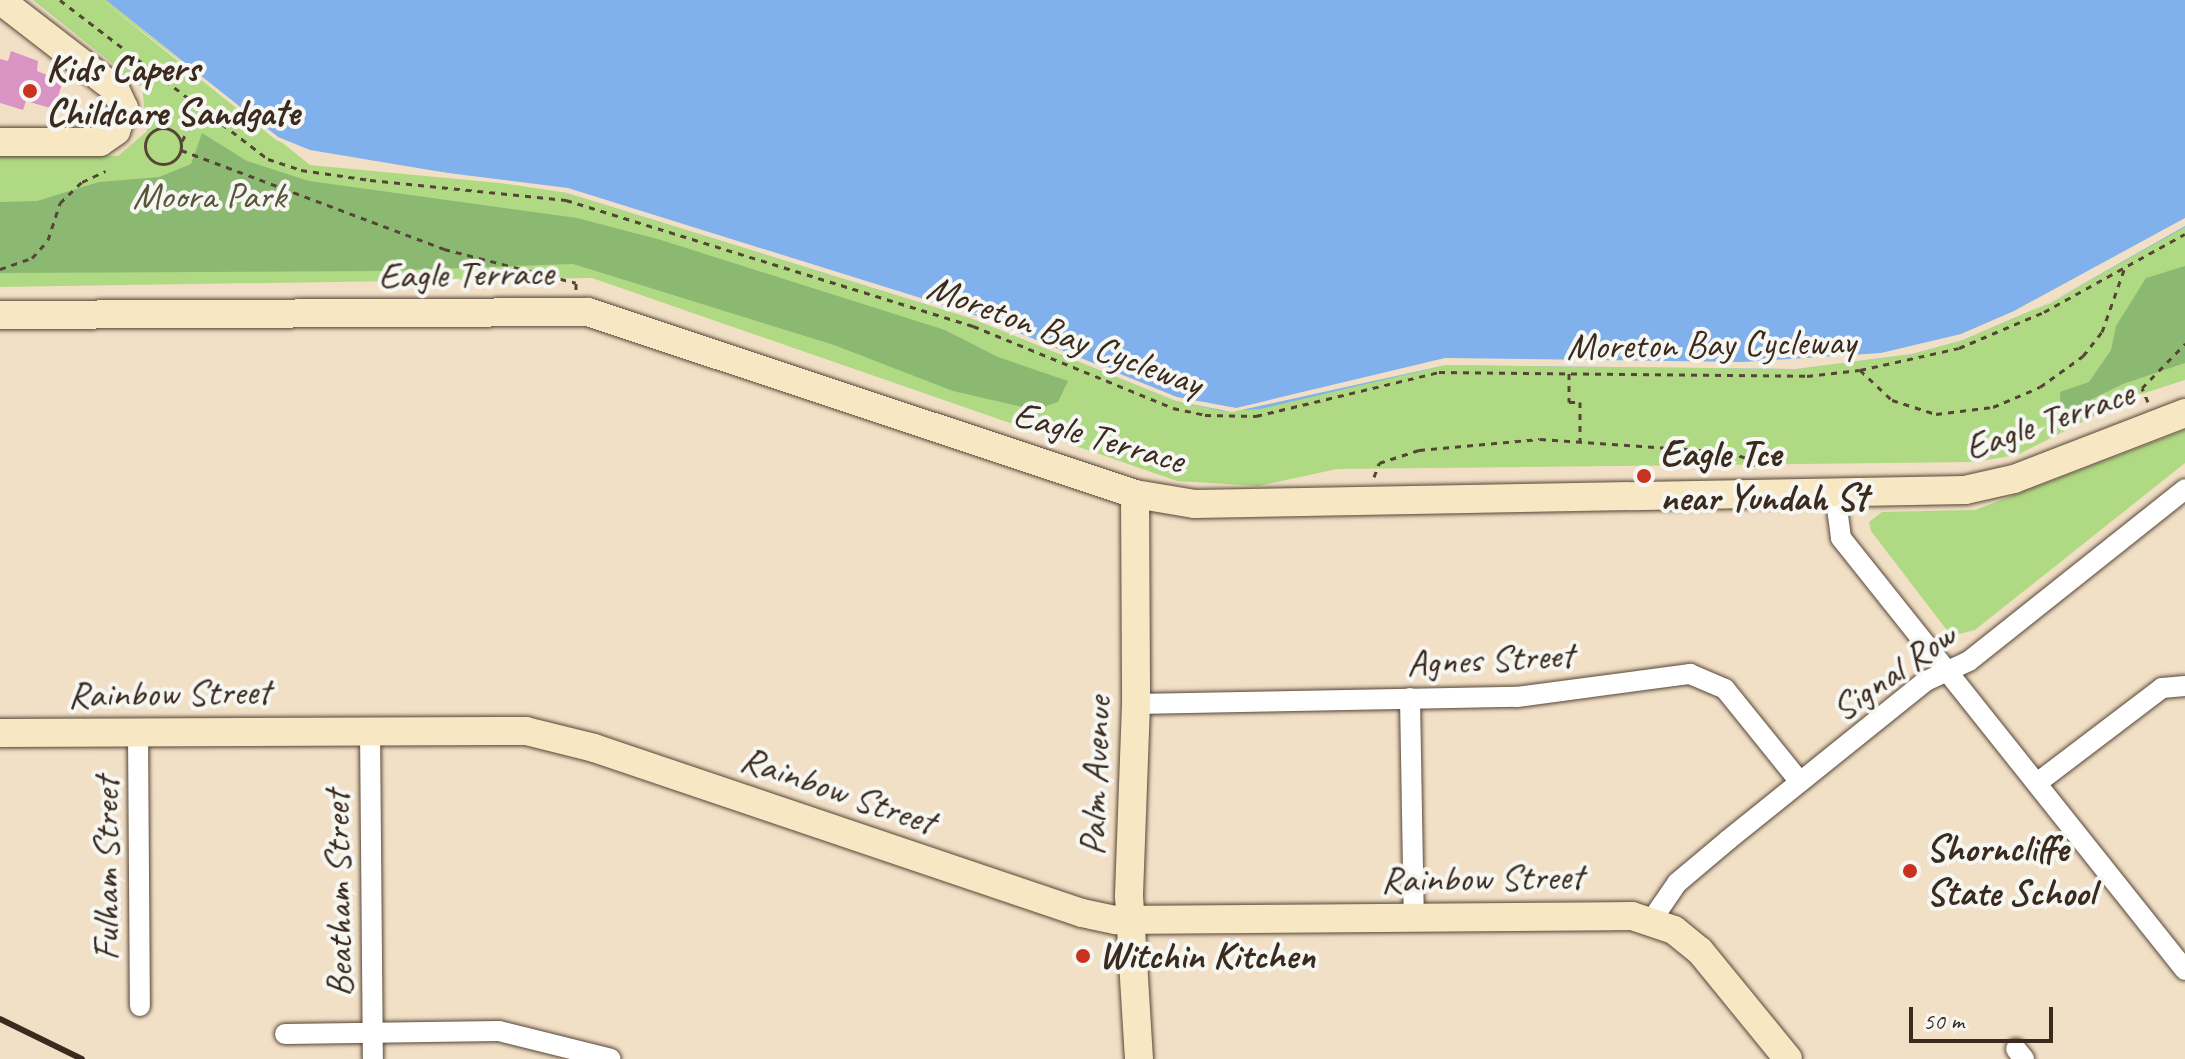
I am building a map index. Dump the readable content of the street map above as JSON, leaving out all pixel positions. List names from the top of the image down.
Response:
{
  "streets": {
    "street": [
      "Eagle Terrace",
      "Agnes Street",
      "Signal Row",
      "Rainbow Street",
      "Palm Avenue",
      "Fulham Street",
      "Beatham Street"
    ],
    "path": ["Moreton Bay Cycleway"]
  },
  "crossings": [
    ["Eagle Terrace", "Palm Avenue"],
    ["Agnes Street", "Signal Row"],
    ["Agnes Street", "Palm Avenue"],
    ["Signal Row", "Rainbow Street"],
    ["Rainbow Street", "Palm Avenue"],
    ["Rainbow Street", "Fulham Street"],
    ["Rainbow Street", "Beatham Street"]
  ],
  "parks": ["Moora Park"],
  "places": [
    "Kids Capers Childcare Sandgate",
    "Eagle Tce near Yundah St",
    "Shorncliffe State School",
    "Witchin Kitchen"
  ],
  "scale_bar": "50 m"
}
